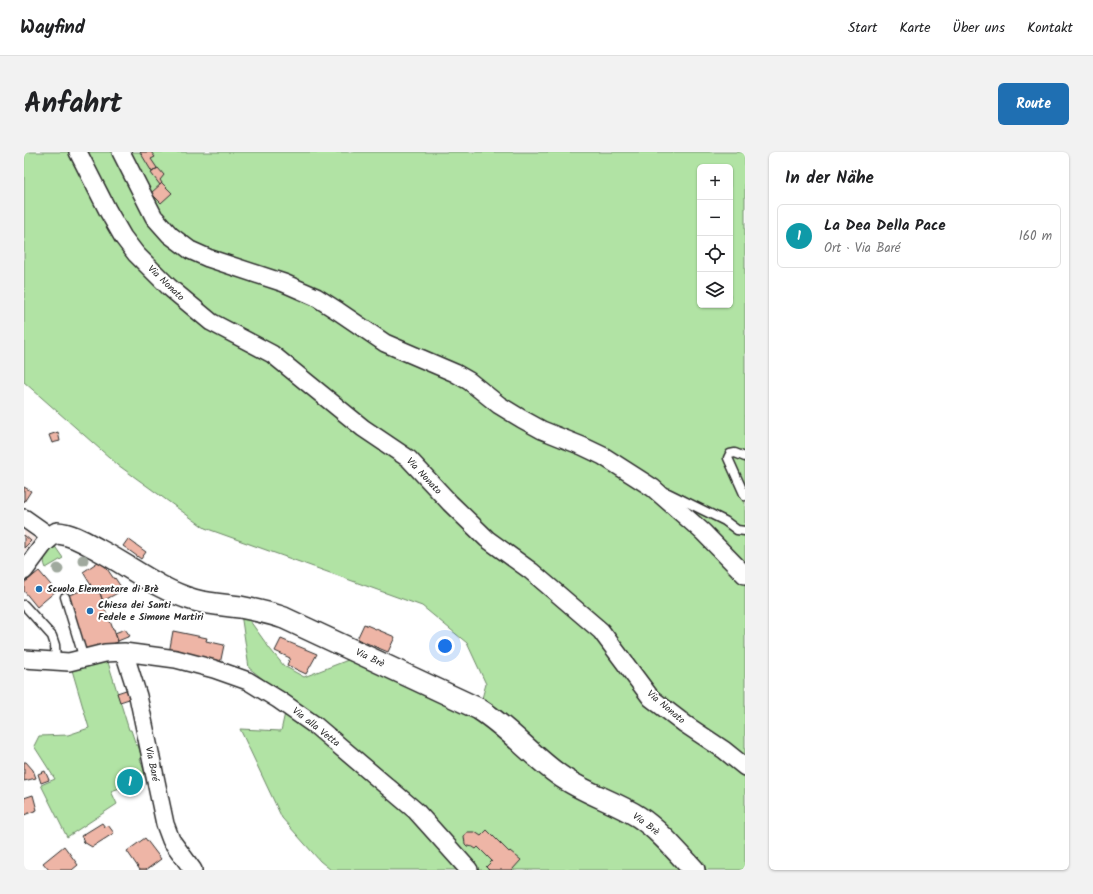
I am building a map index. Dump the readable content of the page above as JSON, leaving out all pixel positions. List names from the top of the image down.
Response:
{
  "streets": {
    "street": [
      "Via Nonato",
      "Via Brè",
      "Via alla Vetta",
      "Via Baré"
    ]
  },
  "crossings": [
    ["Via alla Vetta", "Via Baré"]
  ],
  "places": ["Scuola Elementare di Brè", "Chiesa dei Santi Fedele e Simone Martiri"],
  "page": {
    "header": "Wayfind",
    "nav": [
      "Start",
      "Karte",
      "Über uns",
      "Kontakt"
    ],
    "title": "Anfahrt",
    "buttons": "Route",
    "heading": "In der Nähe",
    "map_buttons": ["+", "−"],
    "list": [
      {
        "mark": "1",
        "name": "La Dea Della Pace",
        "note": "Ort · Via Baré",
        "value": "160 m"
      }
    ],
    "pins": "1"
  }
}
